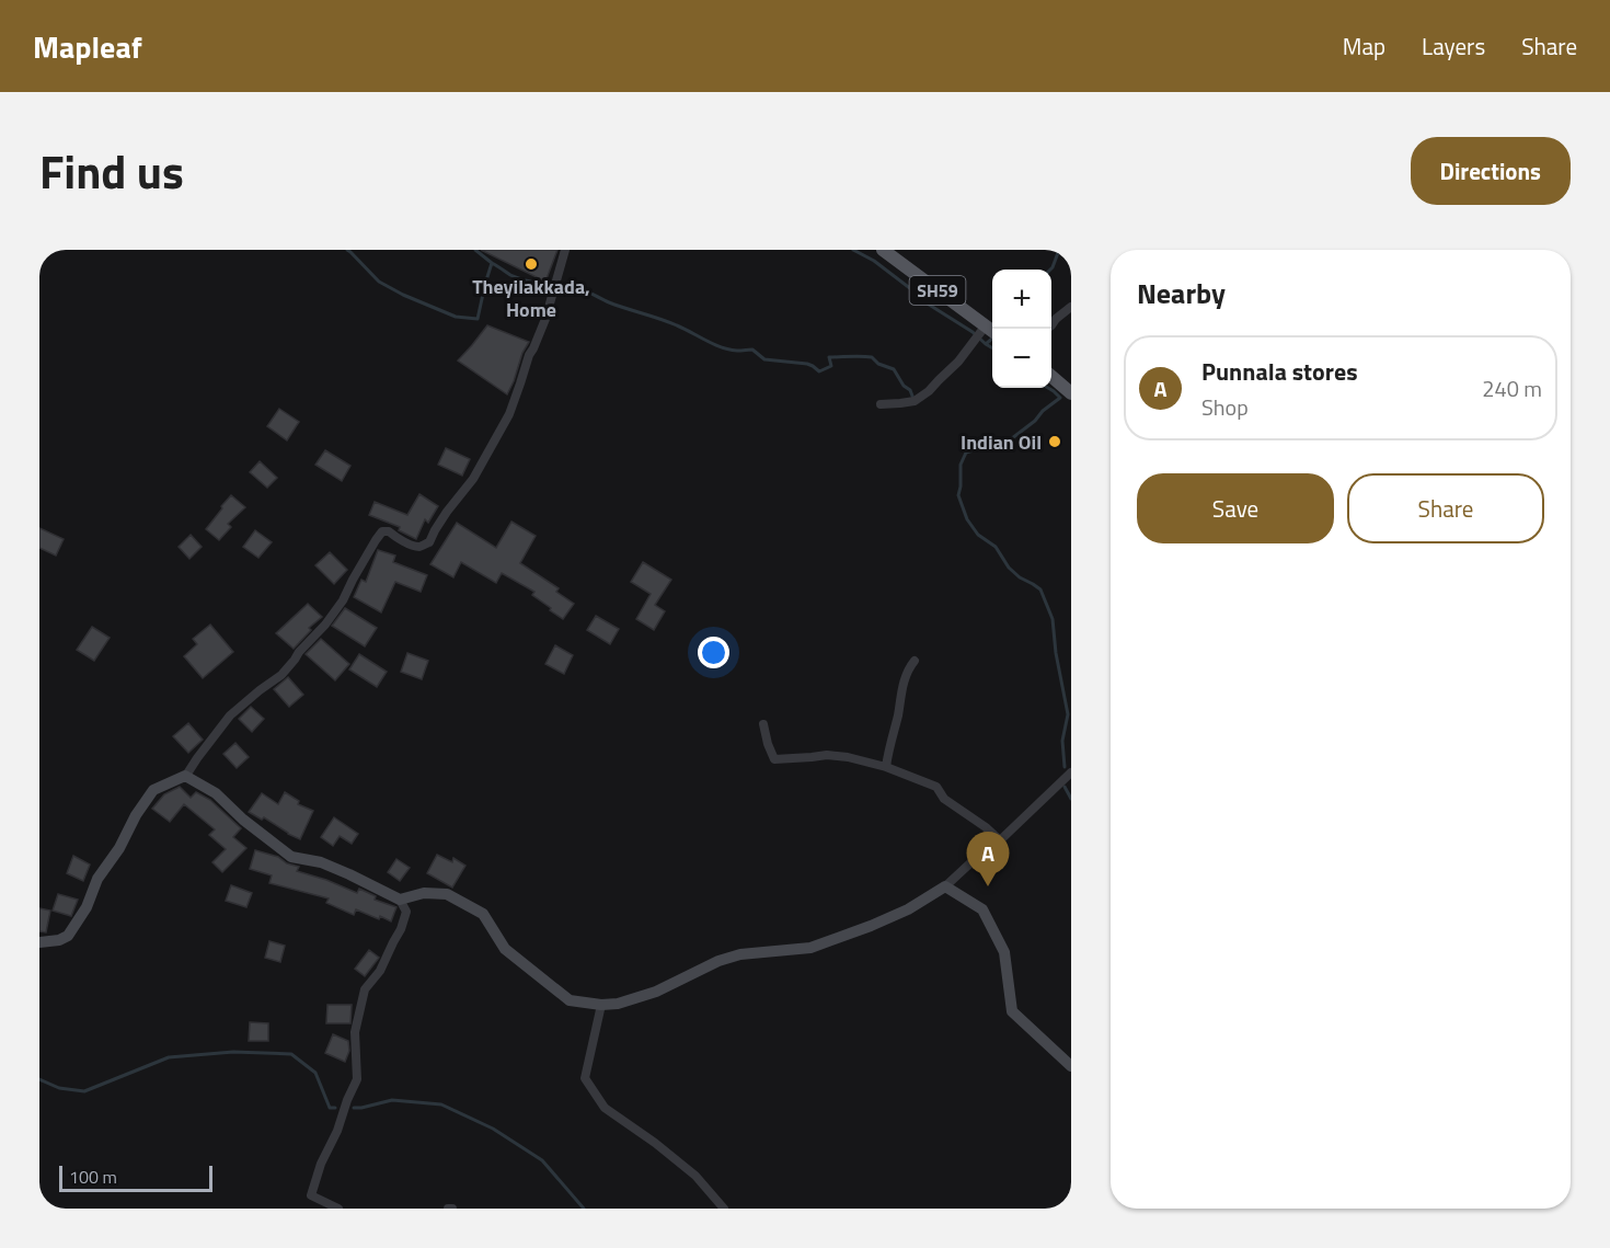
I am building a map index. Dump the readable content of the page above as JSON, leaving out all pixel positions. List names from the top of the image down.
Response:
{
  "streets": {
    "main road": ["SH59"]
  },
  "places": ["Theyilakkada, Home", "Indian Oil"],
  "scale_bar": "100 m",
  "page": {
    "header": "Mapleaf",
    "nav": ["Map", "Layers", "Share"],
    "title": "Find us",
    "buttons": [
      "Directions",
      ["Save", "Share"]
    ],
    "heading": "Nearby",
    "map_buttons": ["+", "−"],
    "list": [
      {
        "mark": "A",
        "name": "Punnala stores",
        "note": "Shop",
        "value": "240 m"
      }
    ],
    "pins": "A",
    "scale": "100 m"
  }
}
